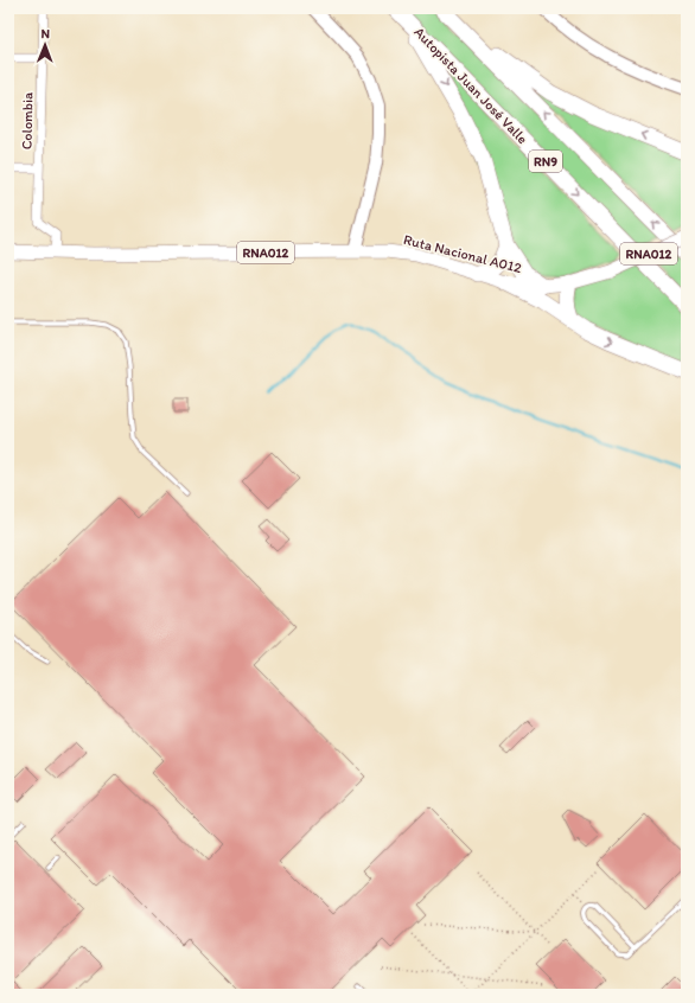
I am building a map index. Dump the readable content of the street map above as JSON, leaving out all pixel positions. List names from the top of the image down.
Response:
{
  "streets": {
    "highway": ["Autopista Juan José Valle", "RN9"],
    "main road": ["RNA012", "Ruta Nacional A012"],
    "street": ["Colombia"]
  },
  "crossings": [
    ["Colombia", "Ruta Nacional A012"]
  ],
  "north": "top"
}
